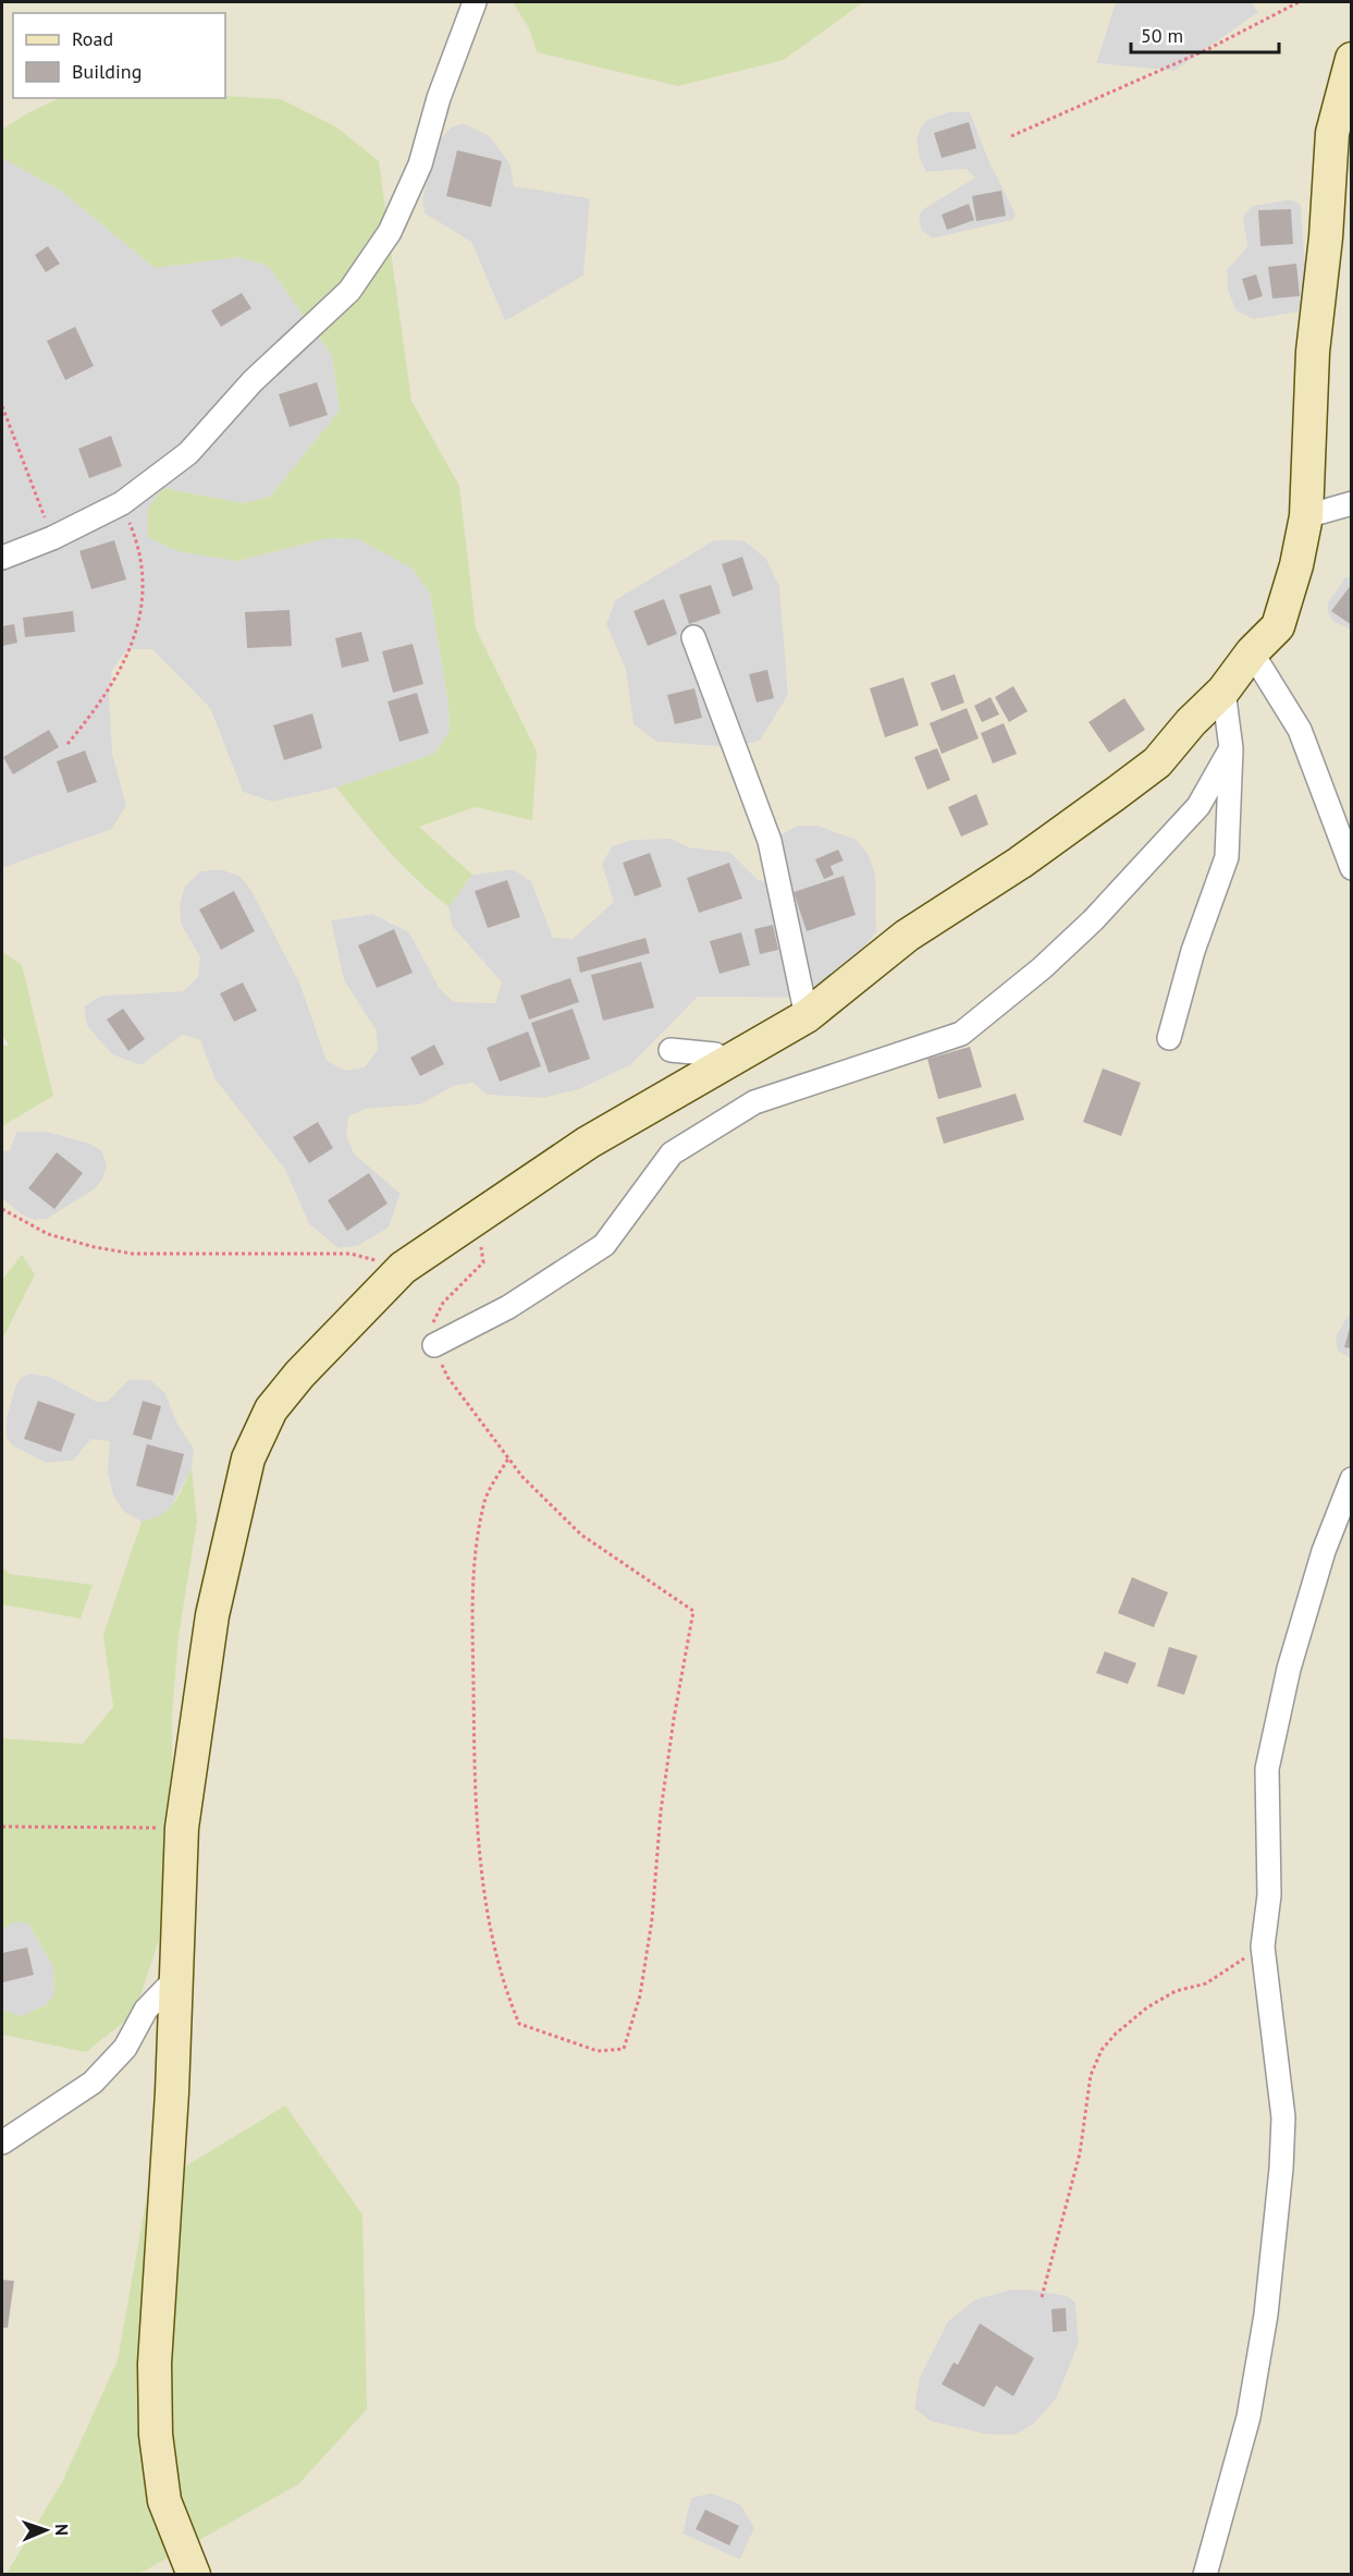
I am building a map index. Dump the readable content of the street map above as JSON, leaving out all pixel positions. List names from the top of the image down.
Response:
{
  "legend": ["Road", "Building"],
  "scale_bar": "50 m",
  "north": "right"
}
